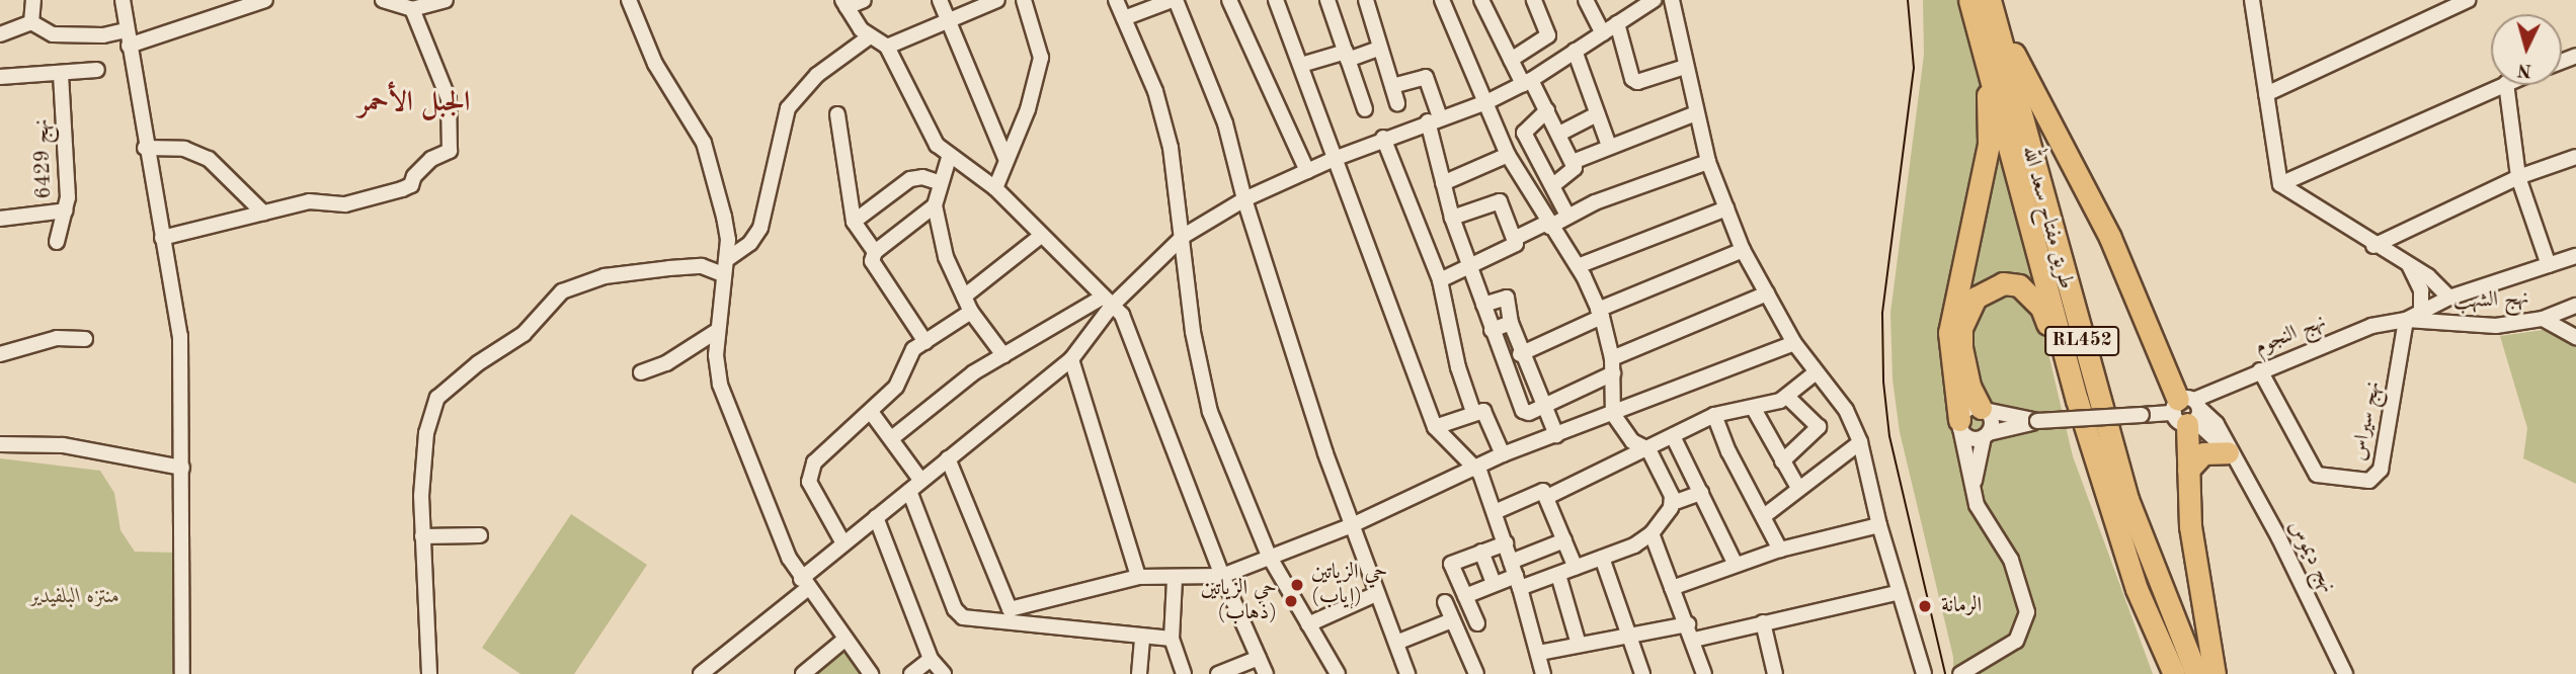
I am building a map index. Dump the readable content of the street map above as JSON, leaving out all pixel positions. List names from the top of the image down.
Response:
{
  "streets": {
    "highway": ["طريق مفتاح سعد الله", "RL452"],
    "street": [
      "نهج 6429",
      "نهج الشهب",
      "نهج النجوم",
      "نهج سيراس",
      "نهج ديموس"
    ]
  },
  "crossings": [
    ["نهج الشهب", "نهج النجوم"],
    ["نهج الشهب", "نهج سيراس"],
    ["نهج النجوم", "نهج سيراس"],
    ["نهج النجوم", "نهج ديموس"]
  ],
  "districts": ["الجبل الأحمر"],
  "parks": ["منتزه البلفيدير"],
  "places": ["حي الزياتين (إياب)", "حي الزياتين (ذهاب)", "الرمانة"],
  "north": "bottom"
}
